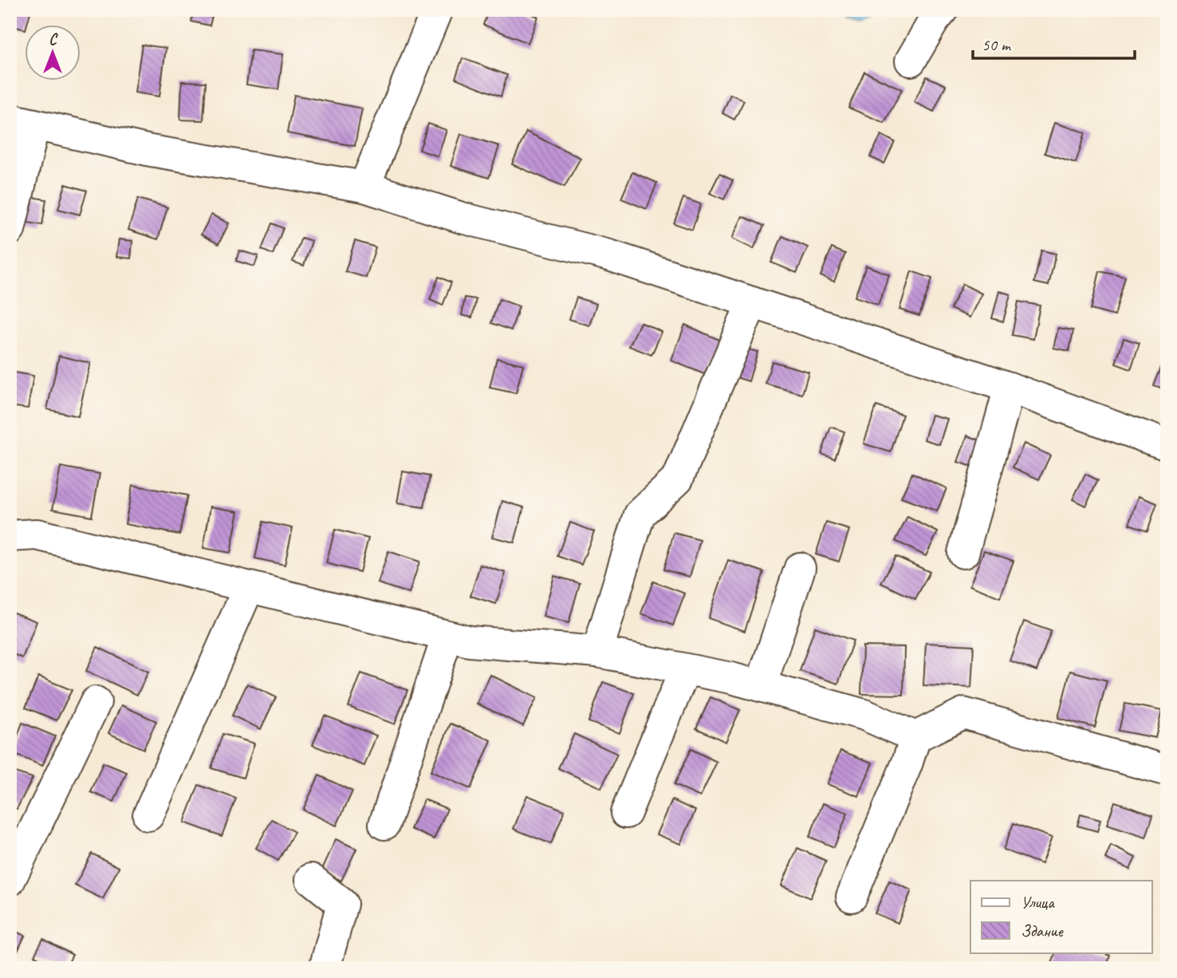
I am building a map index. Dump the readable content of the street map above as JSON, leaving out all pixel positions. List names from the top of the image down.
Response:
{
  "legend": ["Улица", "Здание"],
  "scale_bar": "50 m",
  "north": "top"
}
